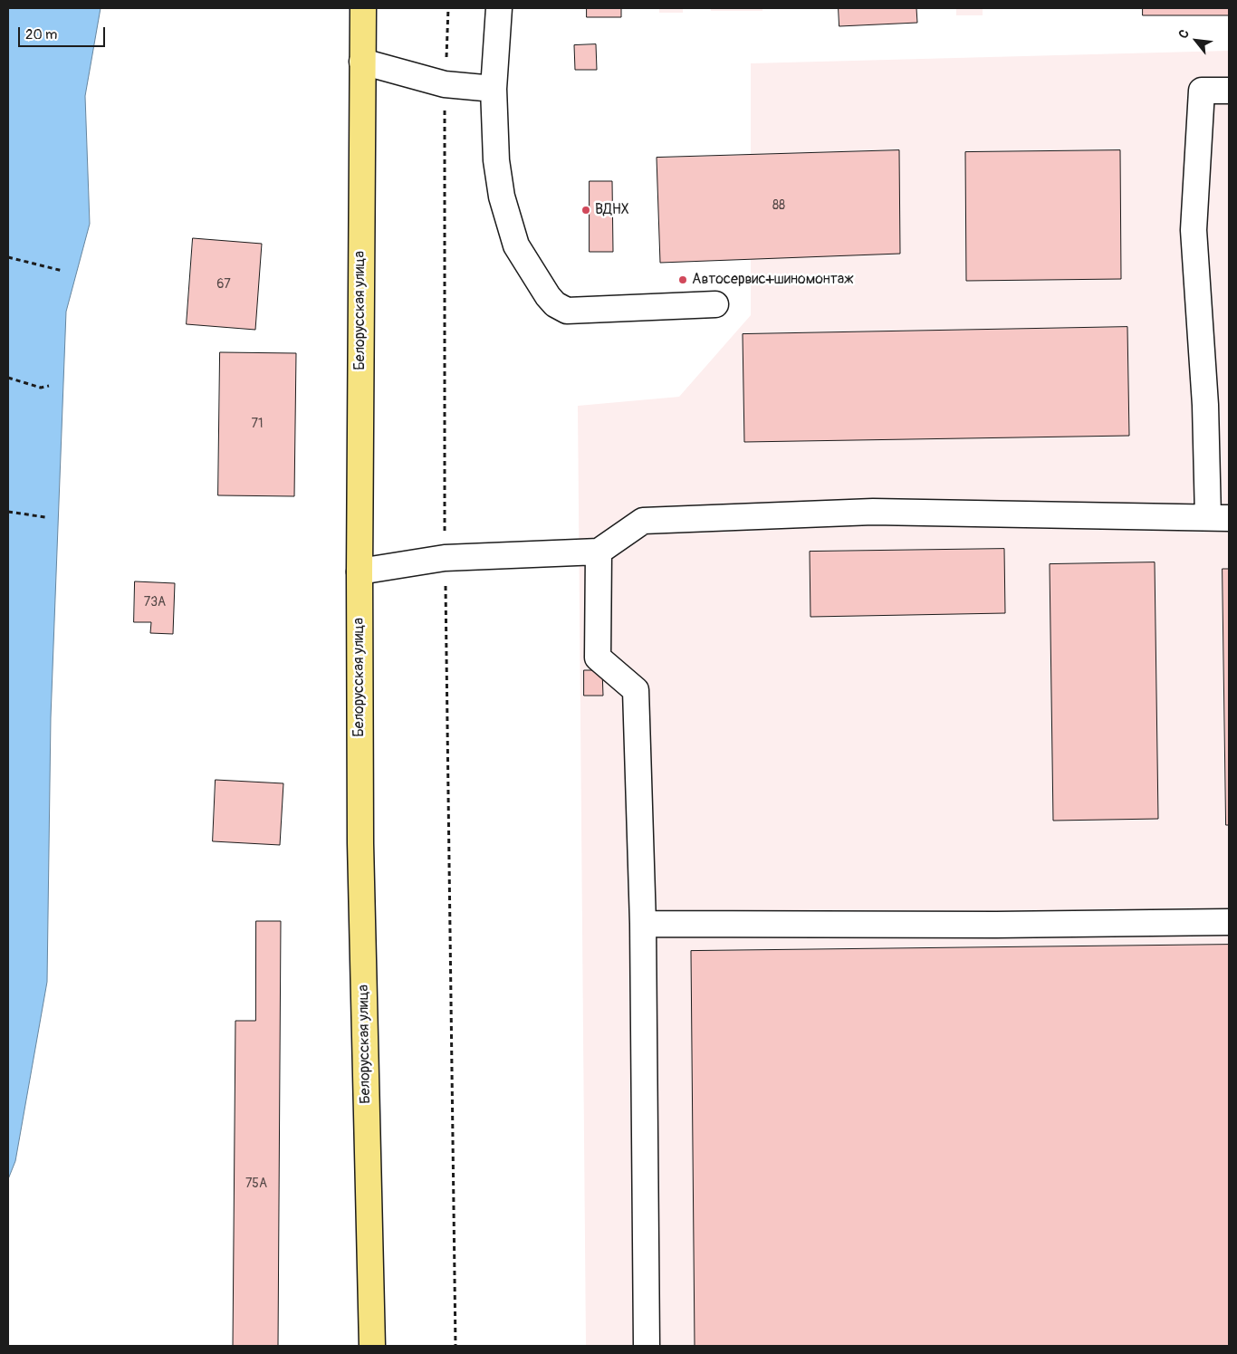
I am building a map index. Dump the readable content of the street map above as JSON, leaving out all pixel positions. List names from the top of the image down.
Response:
{
  "streets": {
    "main road": ["Белорусская улица"]
  },
  "places": ["ВДНХ", "Автосервис+шиномонтаж"],
  "house_numbers": [
    "88",
    "67",
    "71",
    "73А",
    "75А"
  ],
  "scale_bar": "20 m",
  "north": "top left"
}
